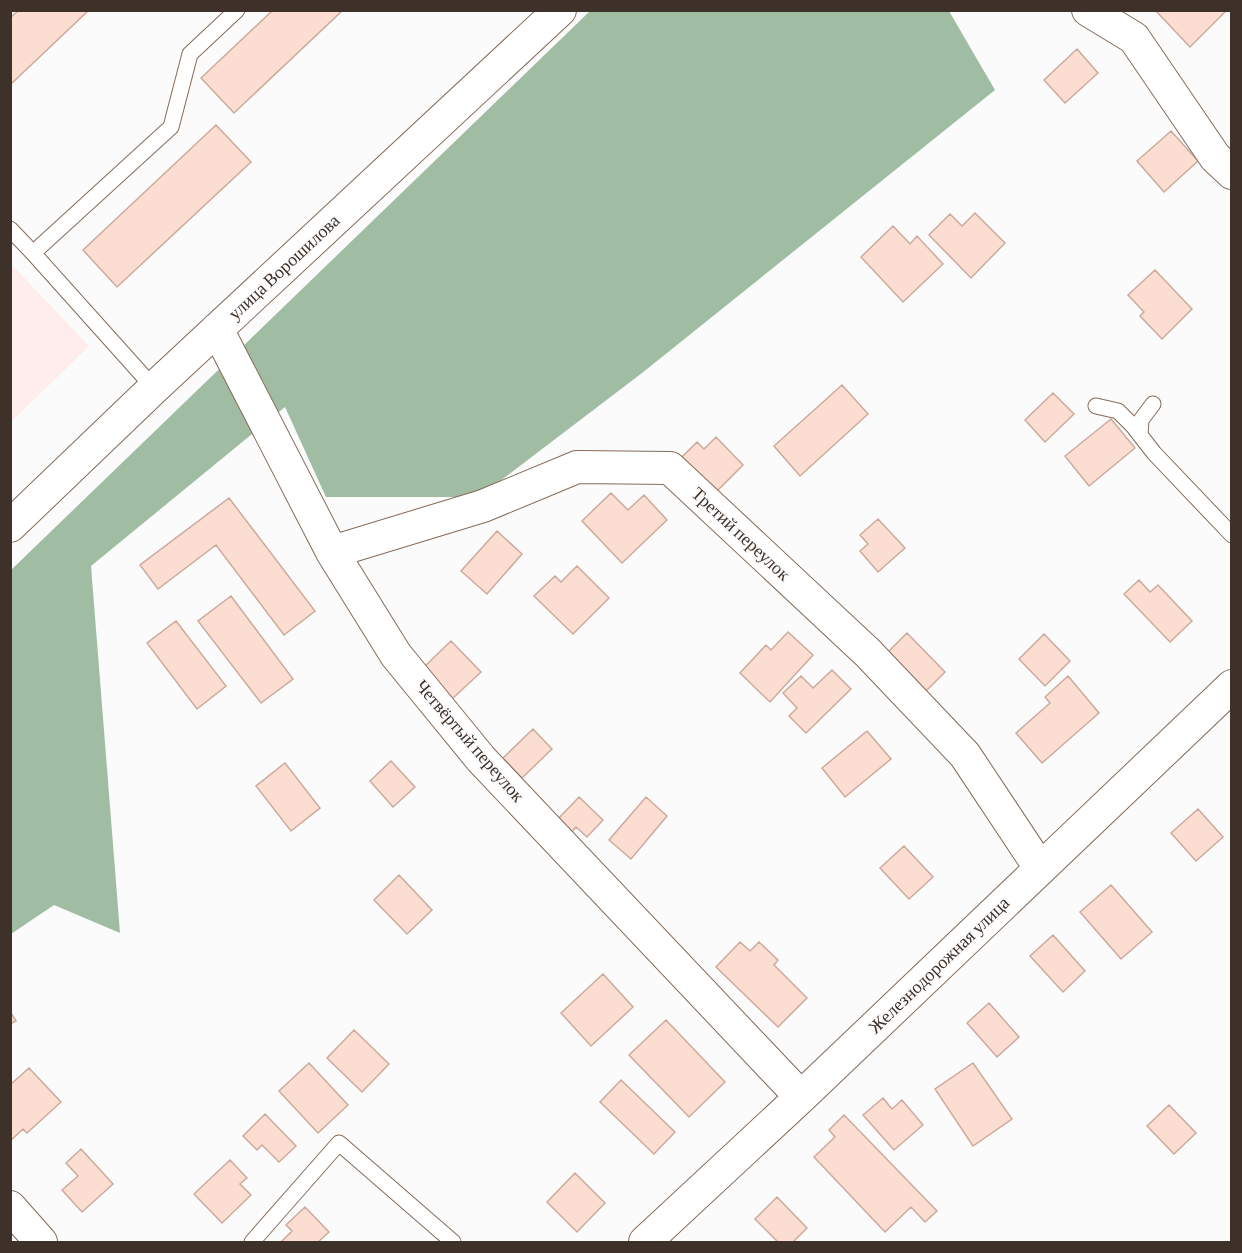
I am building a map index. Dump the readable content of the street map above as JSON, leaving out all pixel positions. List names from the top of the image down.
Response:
{
  "streets": {
    "street": [
      "улица Ворошилова",
      "Третий переулок",
      "Четвёртый переулок",
      "Железнодорожная улица"
    ]
  },
  "crossings": [
    ["улица Ворошилова", "Четвёртый переулок"],
    ["Третий переулок", "Четвёртый переулок"],
    ["Третий переулок", "Железнодорожная улица"],
    ["Четвёртый переулок", "Железнодорожная улица"]
  ]
}
